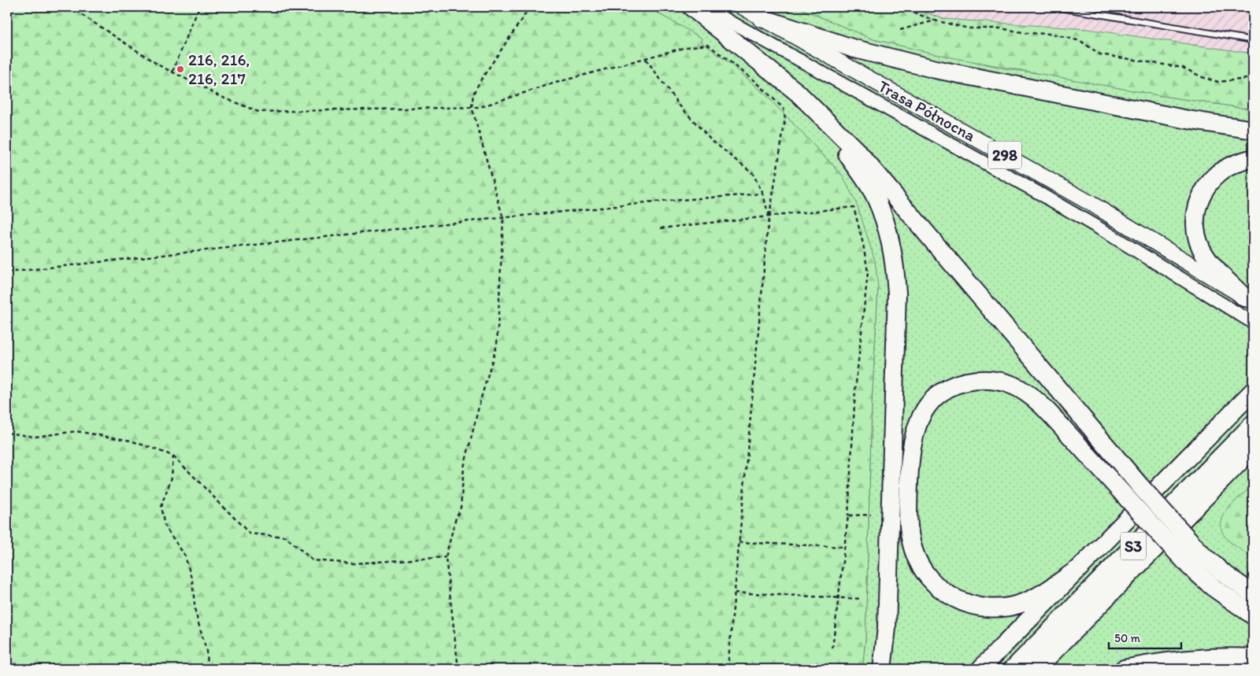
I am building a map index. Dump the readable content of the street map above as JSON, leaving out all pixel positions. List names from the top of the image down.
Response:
{
  "streets": {
    "highway": ["S3"],
    "main road": ["Trasa Północna", "298"]
  },
  "places": ["216, 216, 216, 217"],
  "scale_bar": "50 m"
}
